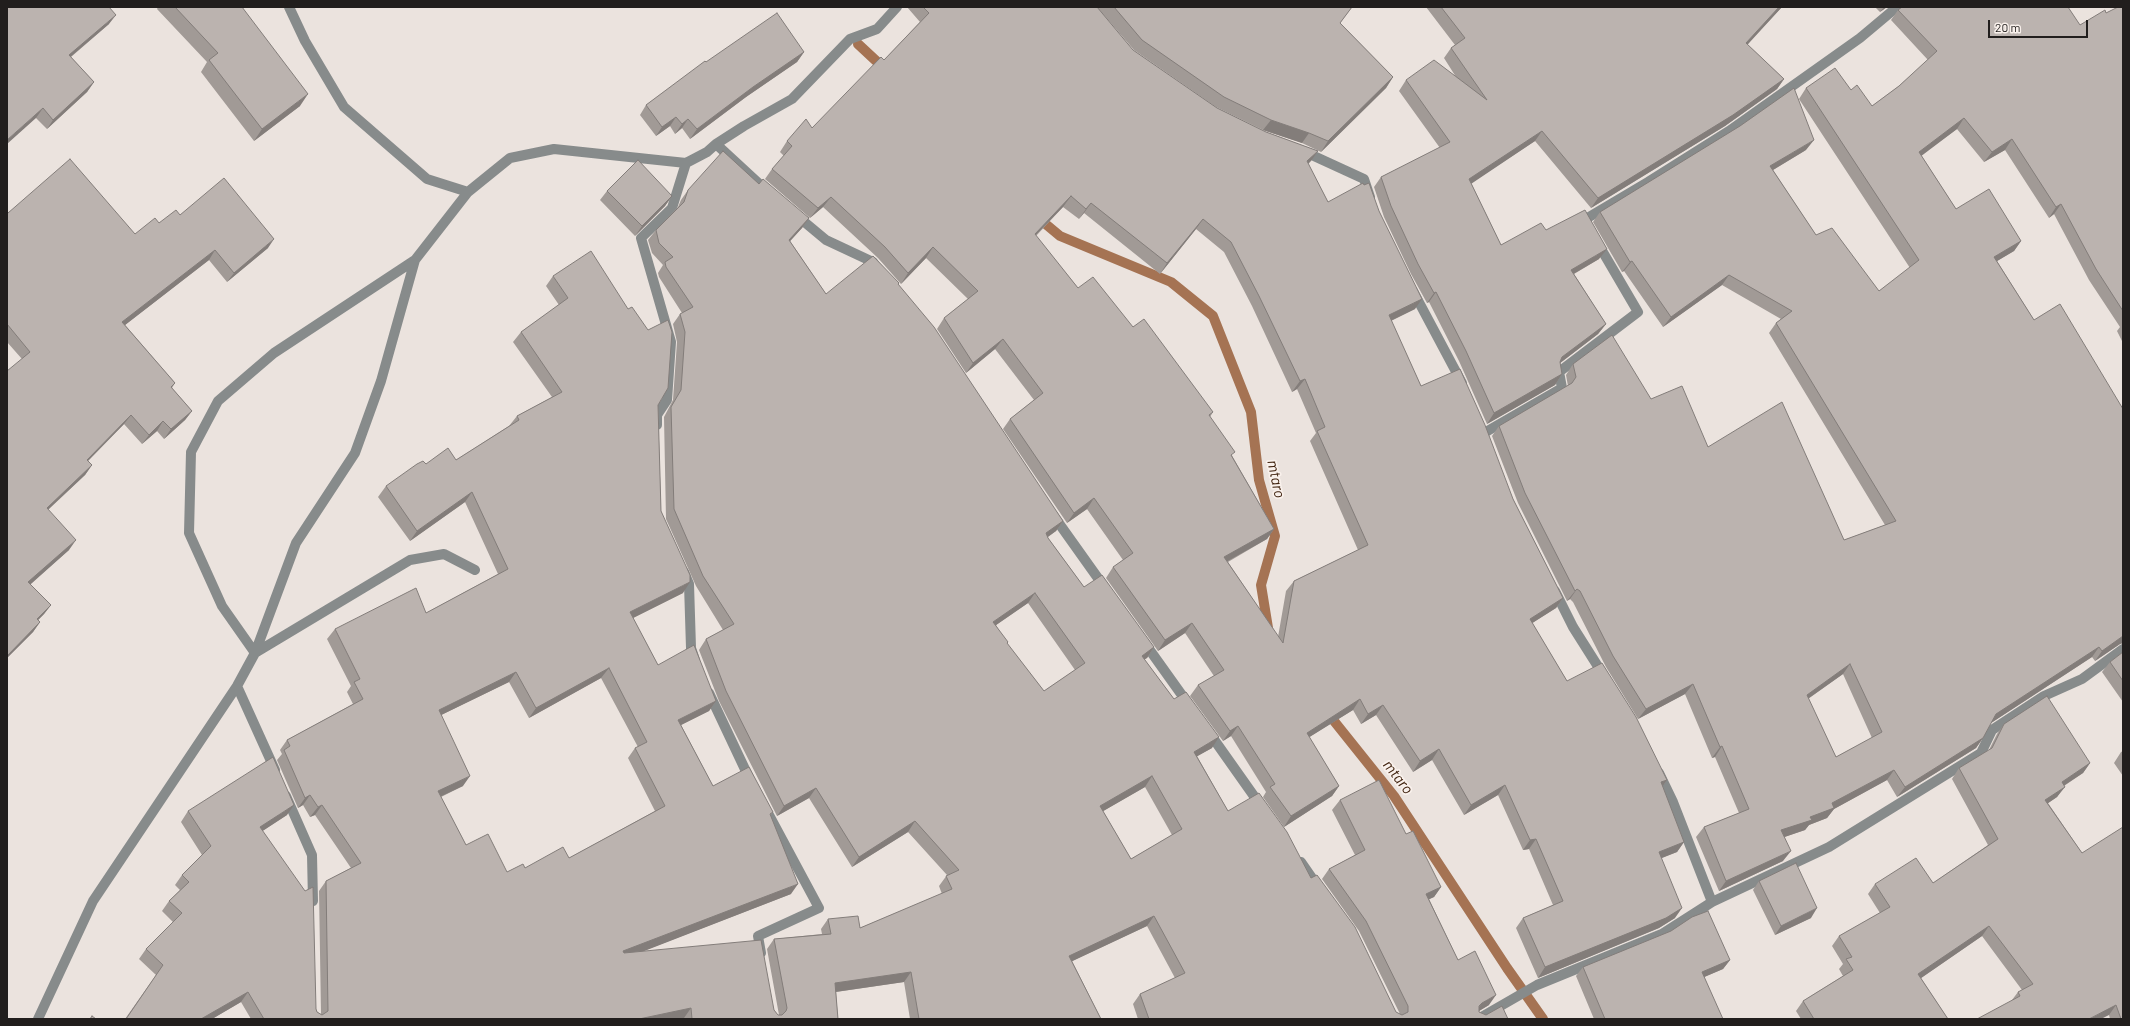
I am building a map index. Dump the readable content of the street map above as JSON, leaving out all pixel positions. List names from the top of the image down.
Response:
{
  "water": ["mtaro"],
  "scale_bar": "20 m"
}
